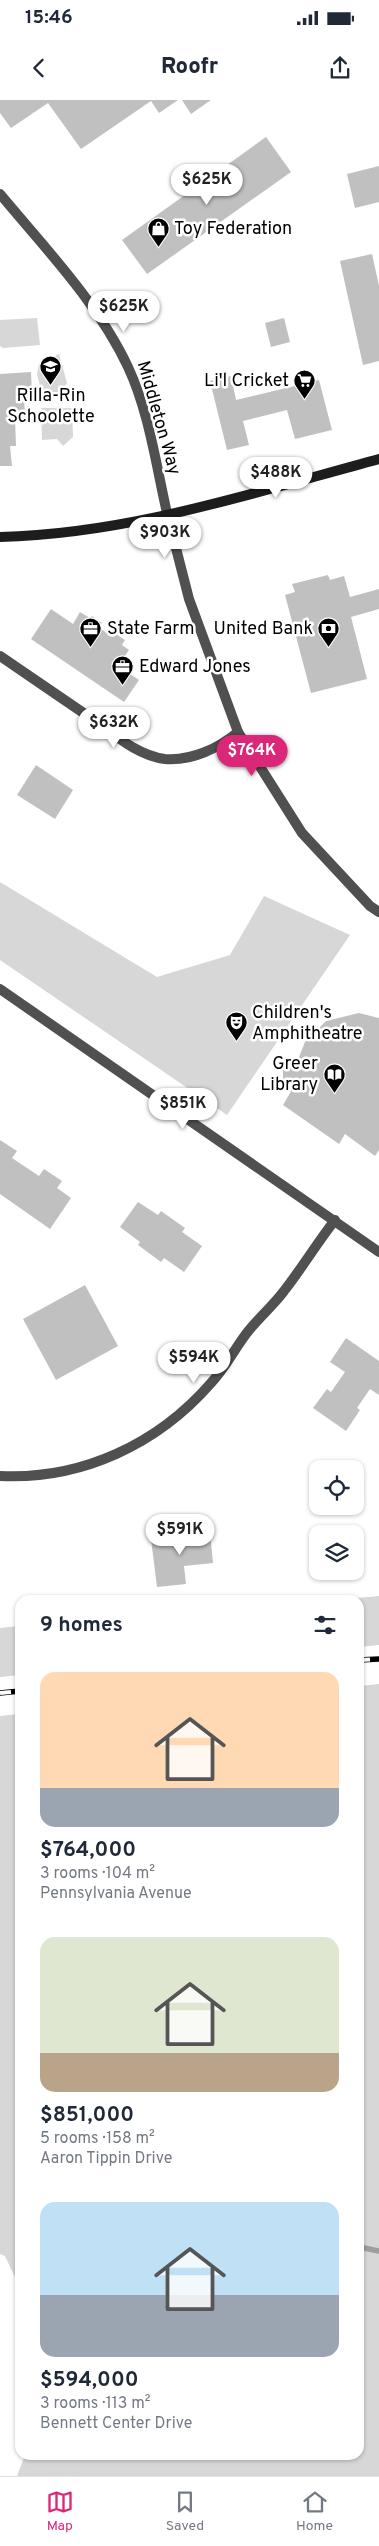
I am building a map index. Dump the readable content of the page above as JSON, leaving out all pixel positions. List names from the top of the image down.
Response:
{
  "streets": {
    "street": ["Middleton Way"]
  },
  "places": {
    "shop": ["Toy Federation"],
    "school or university": ["Rilla-Rin Schoolette"],
    "supermarket": ["Li'l Cricket"],
    "office": ["State Farm", "Edward Jones"],
    "bank": ["United Bank"],
    "theatre": ["Children's Amphitheatre"],
    "library": ["Greer Library"]
  },
  "page": {
    "status": "15:46",
    "header": "Roofr",
    "price": [
      "$625K",
      "$625K",
      "$488K",
      "$903K",
      "$632K",
      "$764K",
      "$851K",
      "$594K",
      "$591K"
    ],
    "heading": "9 homes",
    "list": [
      {
        "name": "$764,000",
        "note": "3 rooms · 104 m² · Pennsylvania Avenue"
      },
      {
        "name": "$851,000",
        "note": "5 rooms · 158 m² · Aaron Tippin Drive"
      },
      {
        "name": "$594,000",
        "note": "3 rooms · 113 m² · Bennett Center Drive"
      }
    ],
    "tabs": ["Map", "Saved", "Home"]
  }
}
